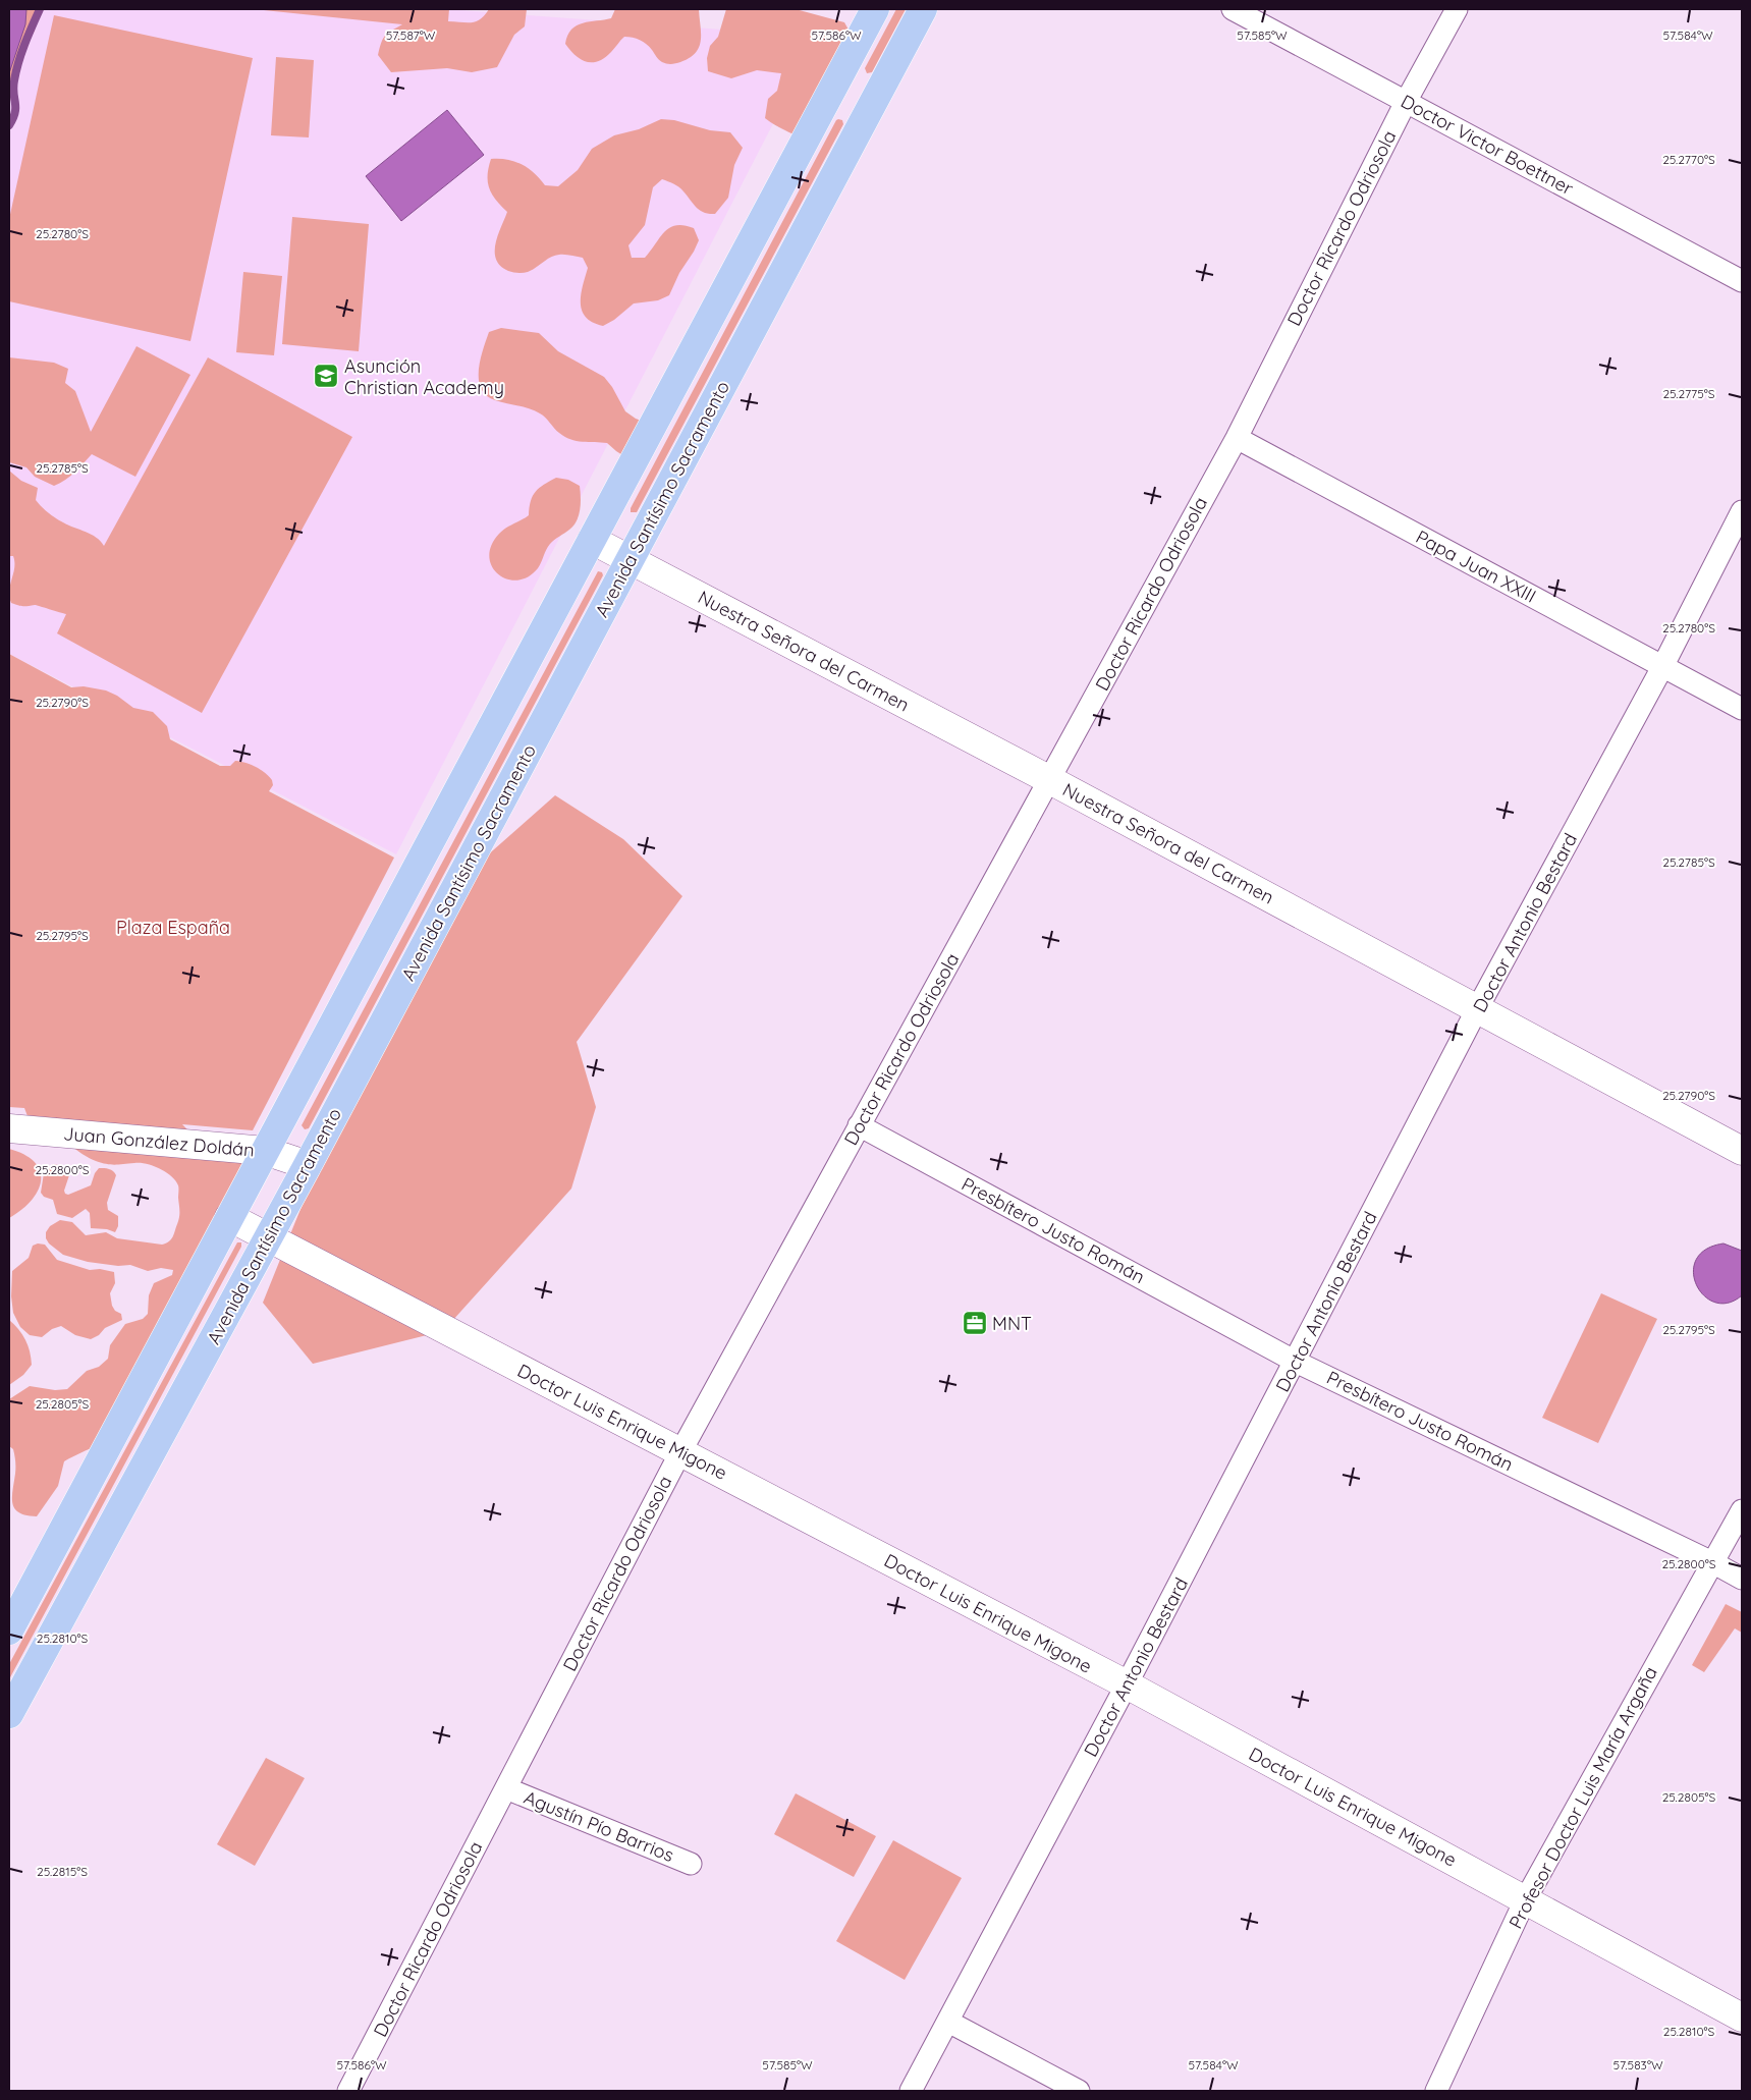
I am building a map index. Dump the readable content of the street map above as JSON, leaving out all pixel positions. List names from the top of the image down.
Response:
{
  "streets": {
    "main road": ["Avenida Santísimo Sacramento"],
    "street": [
      "Doctor Victor Boettner",
      "Doctor Ricardo Odriosola",
      "Papa Juan XXIII",
      "Nuestra Señora del Carmen",
      "Doctor Antonio Bestard",
      "Juan González Doldán",
      "Presbítero Justo Román",
      "Doctor Luis Enrique Migone",
      "Profesor Doctor Luis María Argaña",
      "Agustín Pío Barrios"
    ]
  },
  "crossings": [
    ["Doctor Victor Boettner", "Doctor Ricardo Odriosola"],
    ["Doctor Ricardo Odriosola", "Papa Juan XXIII"],
    ["Doctor Ricardo Odriosola", "Nuestra Señora del Carmen"],
    ["Doctor Ricardo Odriosola", "Presbítero Justo Román"],
    ["Doctor Ricardo Odriosola", "Doctor Luis Enrique Migone"],
    ["Doctor Ricardo Odriosola", "Agustín Pío Barrios"],
    ["Avenida Santísimo Sacramento", "Nuestra Señora del Carmen"],
    ["Avenida Santísimo Sacramento", "Juan González Doldán"],
    ["Avenida Santísimo Sacramento", "Doctor Luis Enrique Migone"],
    ["Papa Juan XXIII", "Doctor Antonio Bestard"],
    ["Nuestra Señora del Carmen", "Doctor Antonio Bestard"],
    ["Doctor Antonio Bestard", "Presbítero Justo Román"],
    ["Doctor Antonio Bestard", "Doctor Luis Enrique Migone"],
    ["Presbítero Justo Román", "Profesor Doctor Luis María Argaña"],
    ["Doctor Luis Enrique Migone", "Profesor Doctor Luis María Argaña"]
  ],
  "parks": ["Plaza España"],
  "places": {
    "school or university": ["Asunción Christian Academy"],
    "office": ["MNT"]
  },
  "coordinates": [
    "57.587°W",
    "57.586°W",
    "57.585°W",
    "57.584°W",
    "25.2770°S",
    "25.2780°S",
    "25.2775°S",
    "25.2785°S",
    "25.2790°S",
    "25.2795°S",
    "25.2800°S",
    "25.2805°S",
    "25.2810°S",
    "25.2815°S",
    "57.583°W"
  ]
}
